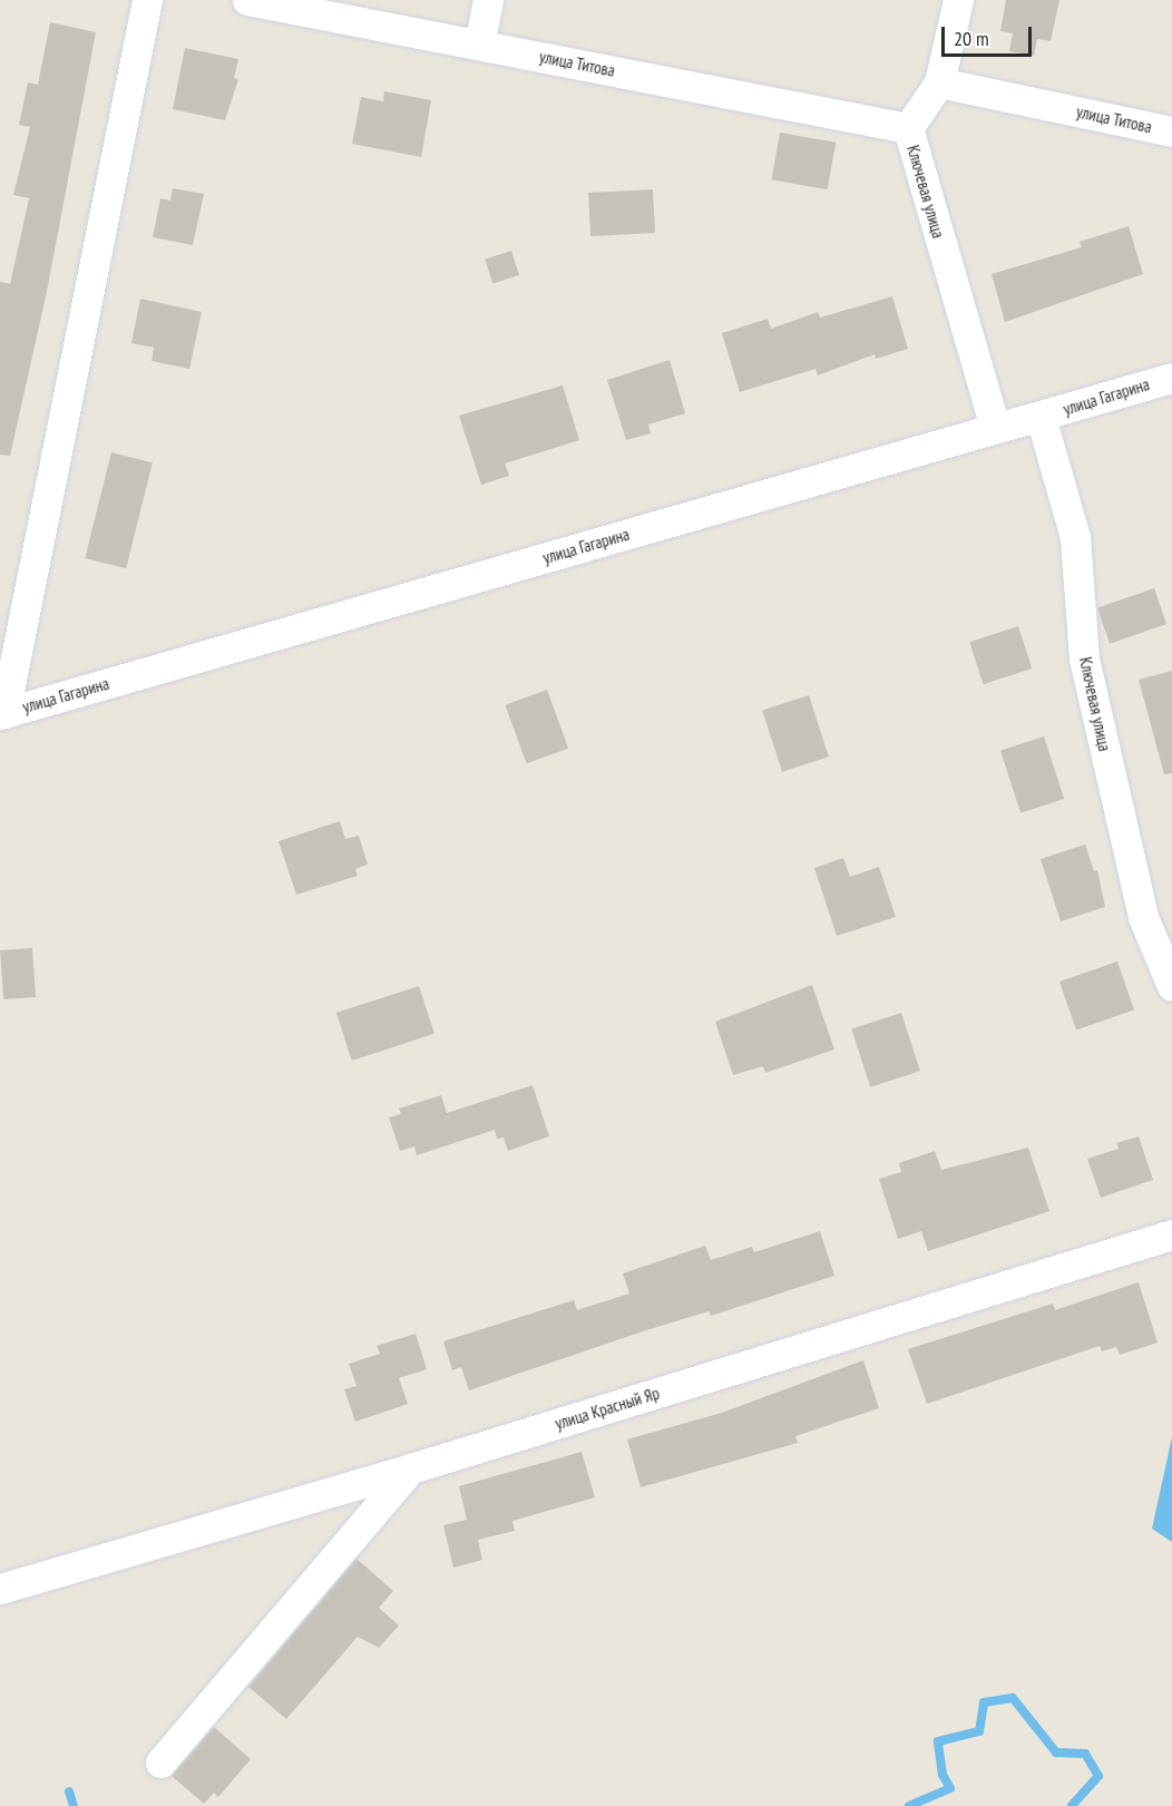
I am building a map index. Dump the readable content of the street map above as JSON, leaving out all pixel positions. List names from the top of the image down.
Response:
{
  "streets": {
    "street": [
      "улица Титова",
      "Ключевая улица",
      "улица Гагарина",
      "улица Красный Яр"
    ]
  },
  "crossings": [
    ["улица Титова", "Ключевая улица"],
    ["Ключевая улица", "улица Гагарина"]
  ],
  "scale_bar": "20 m"
}
